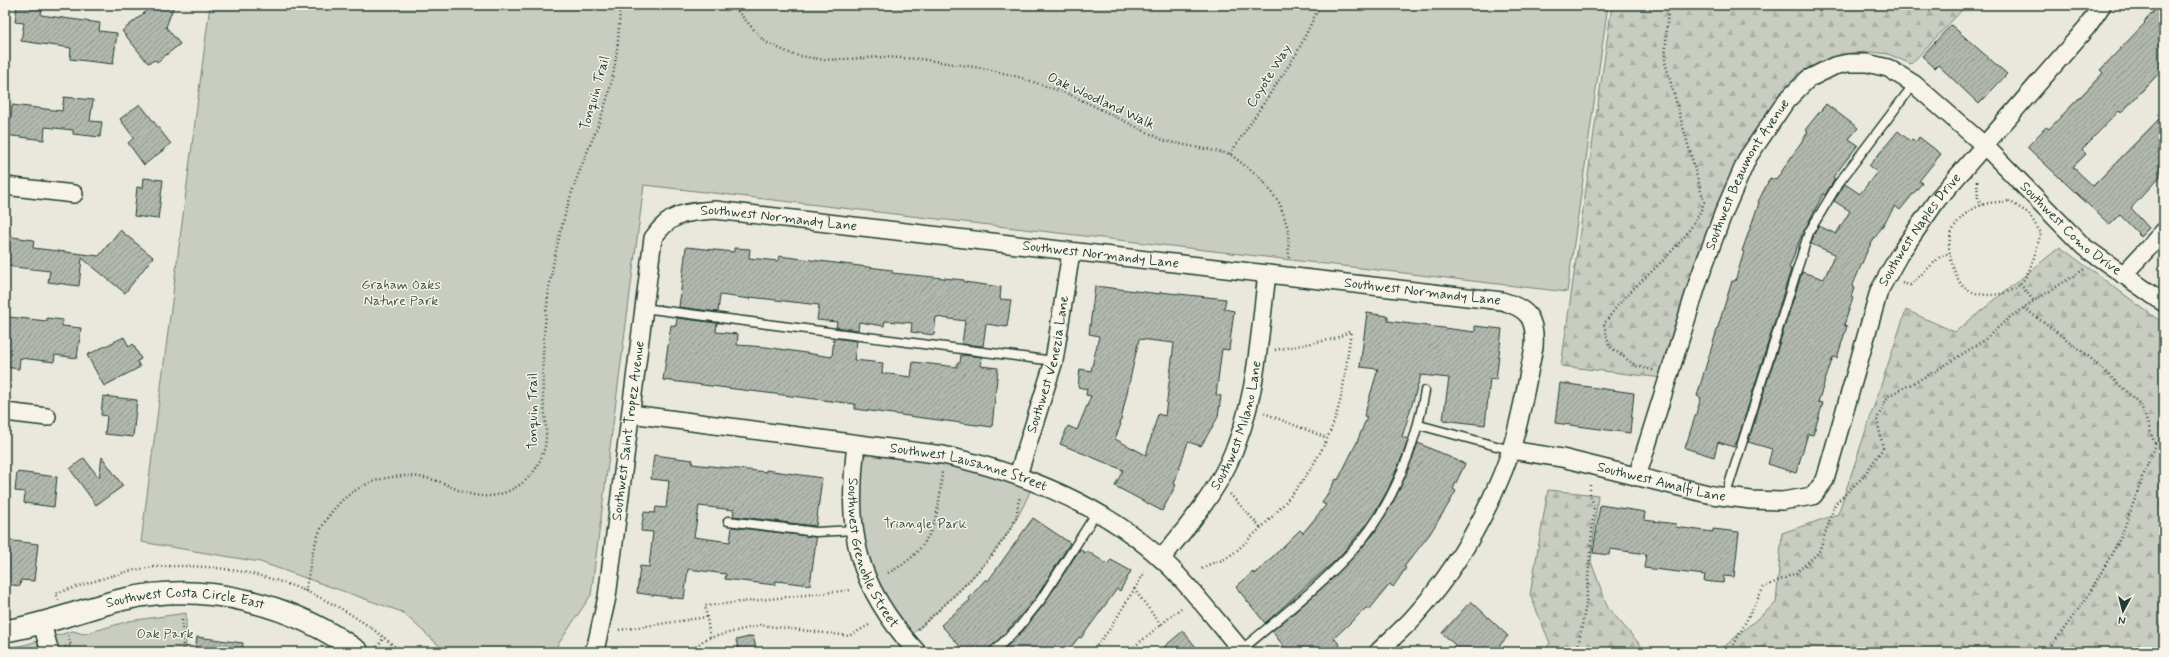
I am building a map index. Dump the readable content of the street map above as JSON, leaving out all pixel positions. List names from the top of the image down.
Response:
{
  "streets": {
    "street": [
      "Southwest Beaumont Avenue",
      "Southwest Normandy Lane",
      "Southwest Como Drive",
      "Southwest Naples Drive",
      "Southwest Venezia Lane",
      "Southwest Milano Lane",
      "Southwest Saint Tropez Avenue",
      "Southwest Lausanne Street",
      "Southwest Amalfi Lane",
      "Southwest Grenoble Street",
      "Southwest Costa Circle East"
    ],
    "path": ["Coyote Way", "Tonquin Trail", "Oak Woodland Walk"]
  },
  "crossings": [
    ["Coyote Way", "Oak Woodland Walk"],
    ["Southwest Beaumont Avenue", "Southwest Como Drive"],
    ["Southwest Beaumont Avenue", "Southwest Naples Drive"],
    ["Southwest Beaumont Avenue", "Southwest Amalfi Lane"],
    ["Southwest Normandy Lane", "Southwest Venezia Lane"],
    ["Southwest Normandy Lane", "Southwest Milano Lane"],
    ["Southwest Normandy Lane", "Southwest Saint Tropez Avenue"],
    ["Southwest Normandy Lane", "Southwest Amalfi Lane"],
    ["Southwest Como Drive", "Southwest Naples Drive"],
    ["Southwest Naples Drive", "Southwest Amalfi Lane"],
    ["Southwest Venezia Lane", "Southwest Lausanne Street"],
    ["Southwest Milano Lane", "Southwest Lausanne Street"],
    ["Southwest Saint Tropez Avenue", "Southwest Lausanne Street"],
    ["Southwest Lausanne Street", "Southwest Grenoble Street"]
  ],
  "parks": ["Graham Oaks Nature Park", "Triangle Park", "Oak Park"],
  "north": "bottom"
}
